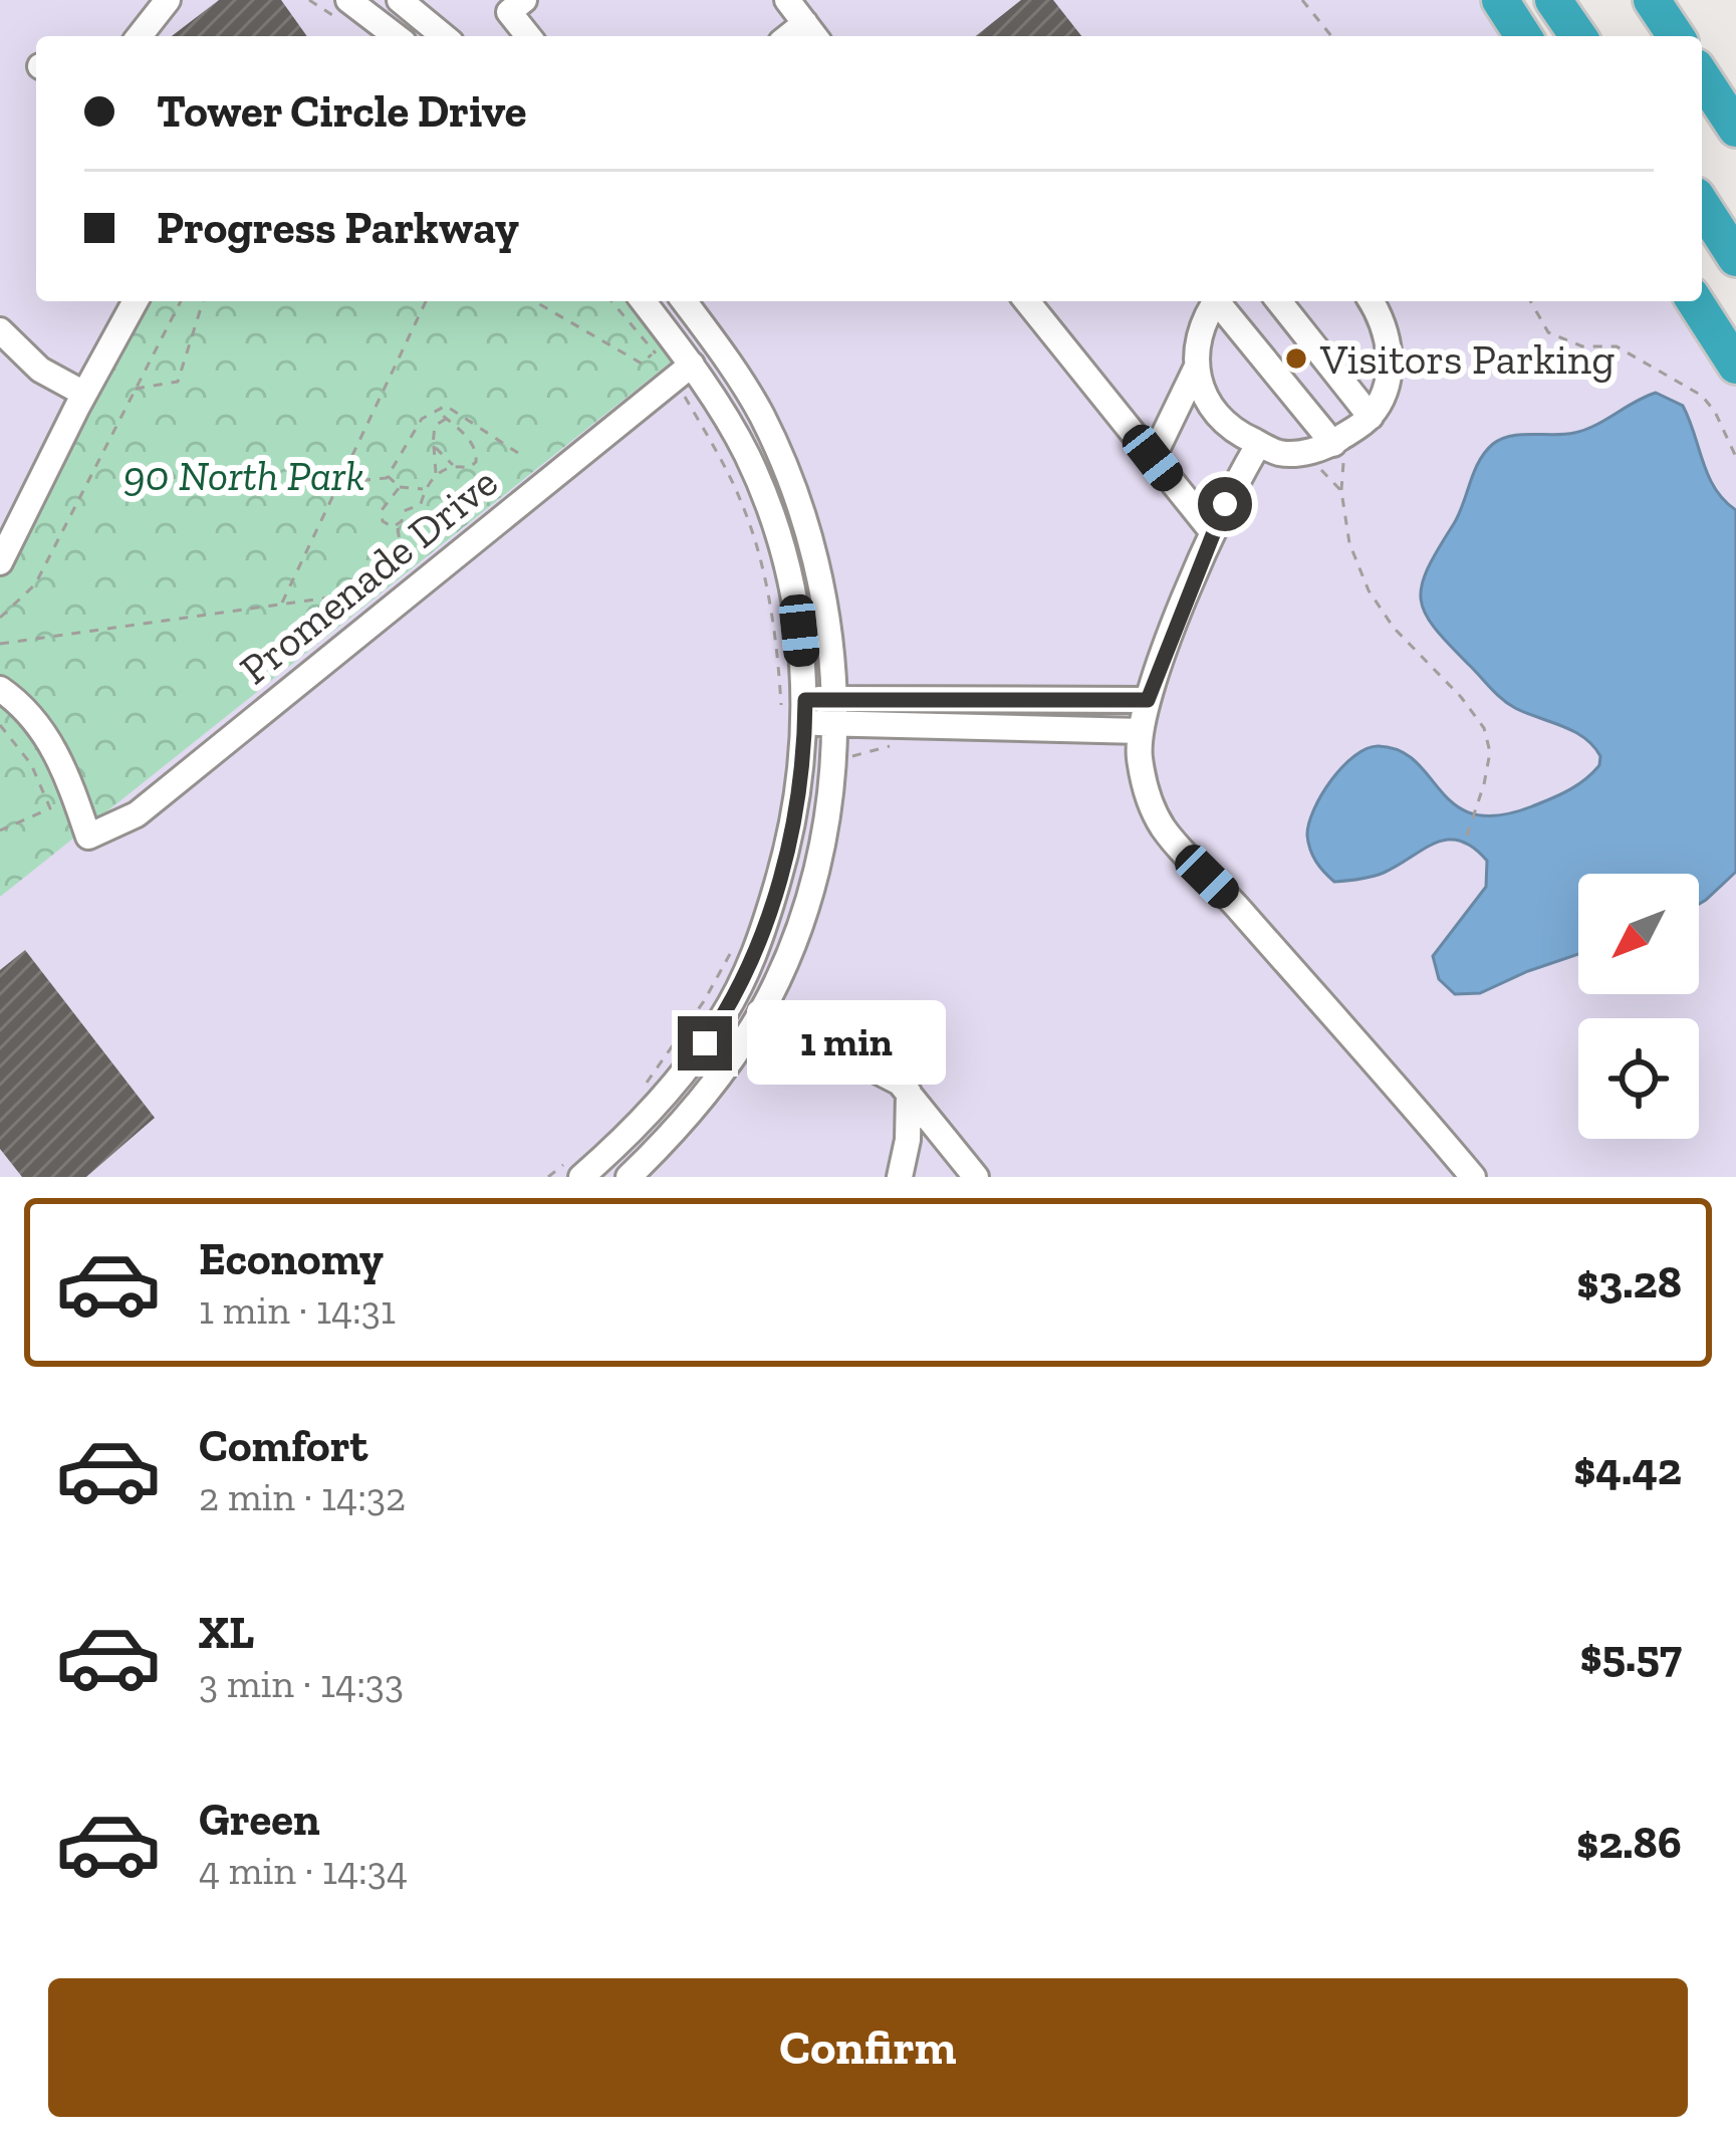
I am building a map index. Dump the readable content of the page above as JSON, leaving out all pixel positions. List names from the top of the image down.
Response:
{
  "streets": {
    "street": ["Promenade Drive"]
  },
  "parks": ["90 North Park"],
  "places": ["Visitors Parking"],
  "north": "bottom left",
  "page": {
    "banner": ["Tower Circle Drive", "Progress Parkway"],
    "bubble": "1 min",
    "list": [
      {
        "name": "Economy",
        "note": "1 min · 14:31",
        "value": "$3.28"
      },
      {
        "name": "Comfort",
        "note": "2 min · 14:32",
        "value": "$4.42"
      },
      {
        "name": "XL",
        "note": "3 min · 14:33",
        "value": "$5.57"
      },
      {
        "name": "Green",
        "note": "4 min · 14:34",
        "value": "$2.86"
      }
    ],
    "buttons": "Confirm"
  }
}
